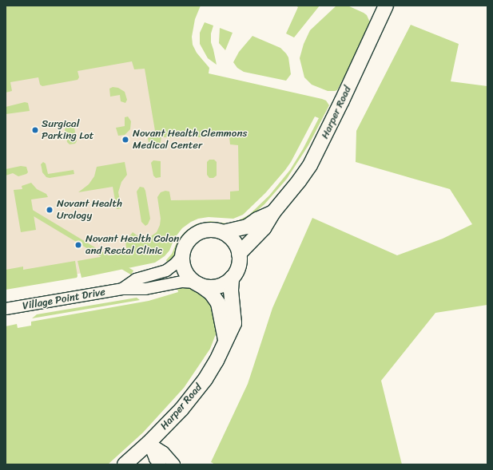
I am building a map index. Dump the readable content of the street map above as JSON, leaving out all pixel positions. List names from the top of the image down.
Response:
{
  "streets": {
    "main road": ["Harper Road"],
    "street": ["Village Point Drive"]
  },
  "crossings": [
    ["Harper Road", "Village Point Drive"]
  ],
  "places": [
    "Surgical Parking Lot",
    "Novant Health Clemmons Medical Center",
    "Novant Health Urology",
    "Novant Health Colon and Rectal Clinic"
  ]
}
